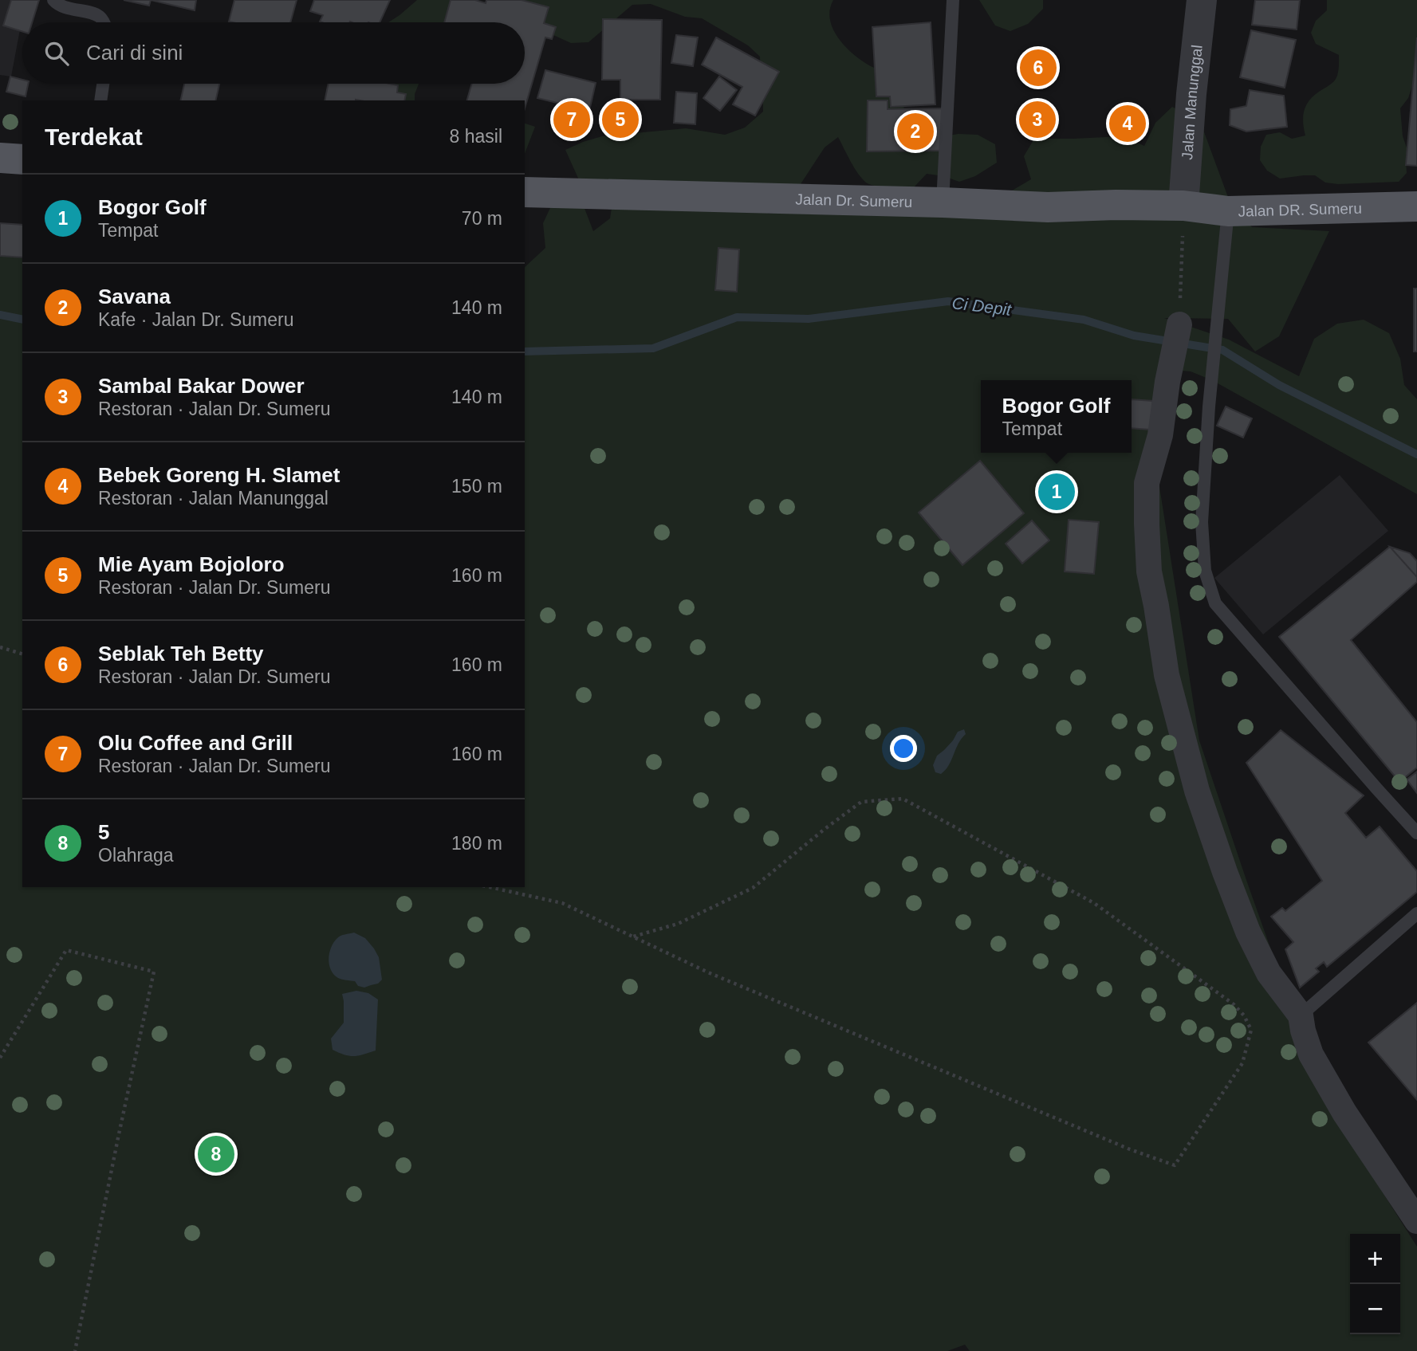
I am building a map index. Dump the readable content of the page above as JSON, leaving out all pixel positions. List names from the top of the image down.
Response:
{
  "streets": {
    "main road": ["Jalan Dr. Sumeru", "Jalan DR. Sumeru"],
    "street": ["Jalan Manunggal"]
  },
  "crossings": [
    ["Jalan Manunggal", "Jalan Dr. Sumeru"],
    ["Jalan Manunggal", "Jalan DR. Sumeru"],
    ["Jalan Dr. Sumeru", "Jalan DR. Sumeru"]
  ],
  "water": ["Ci Depit"],
  "page": {
    "search": "Cari di sini",
    "pins": [
      "6",
      "3",
      "5",
      "7",
      "4",
      "2",
      "1",
      "8"
    ],
    "heading": ["Terdekat", "8 hasil"],
    "list": [
      {
        "mark": "1",
        "name": "Bogor Golf",
        "note": "Tempat",
        "value": "70 m"
      },
      {
        "mark": "2",
        "name": "Savana",
        "note": "Kafe · Jalan Dr. Sumeru",
        "value": "140 m"
      },
      {
        "mark": "3",
        "name": "Sambal Bakar Dower",
        "note": "Restoran · Jalan Dr. Sumeru",
        "value": "140 m"
      },
      {
        "mark": "4",
        "name": "Bebek Goreng H. Slamet",
        "note": "Restoran · Jalan Manunggal",
        "value": "150 m"
      },
      {
        "mark": "5",
        "name": "Mie Ayam Bojoloro",
        "note": "Restoran · Jalan Dr. Sumeru",
        "value": "160 m"
      },
      {
        "mark": "6",
        "name": "Seblak Teh Betty",
        "note": "Restoran · Jalan Dr. Sumeru",
        "value": "160 m"
      },
      {
        "mark": "7",
        "name": "Olu Coffee and Grill",
        "note": "Restoran · Jalan Dr. Sumeru",
        "value": "160 m"
      },
      {
        "mark": "8",
        "name": "5",
        "note": "Olahraga",
        "value": "180 m"
      }
    ],
    "popup": ["Bogor Golf", "Tempat"],
    "map_buttons": ["+", "−"]
  }
}
